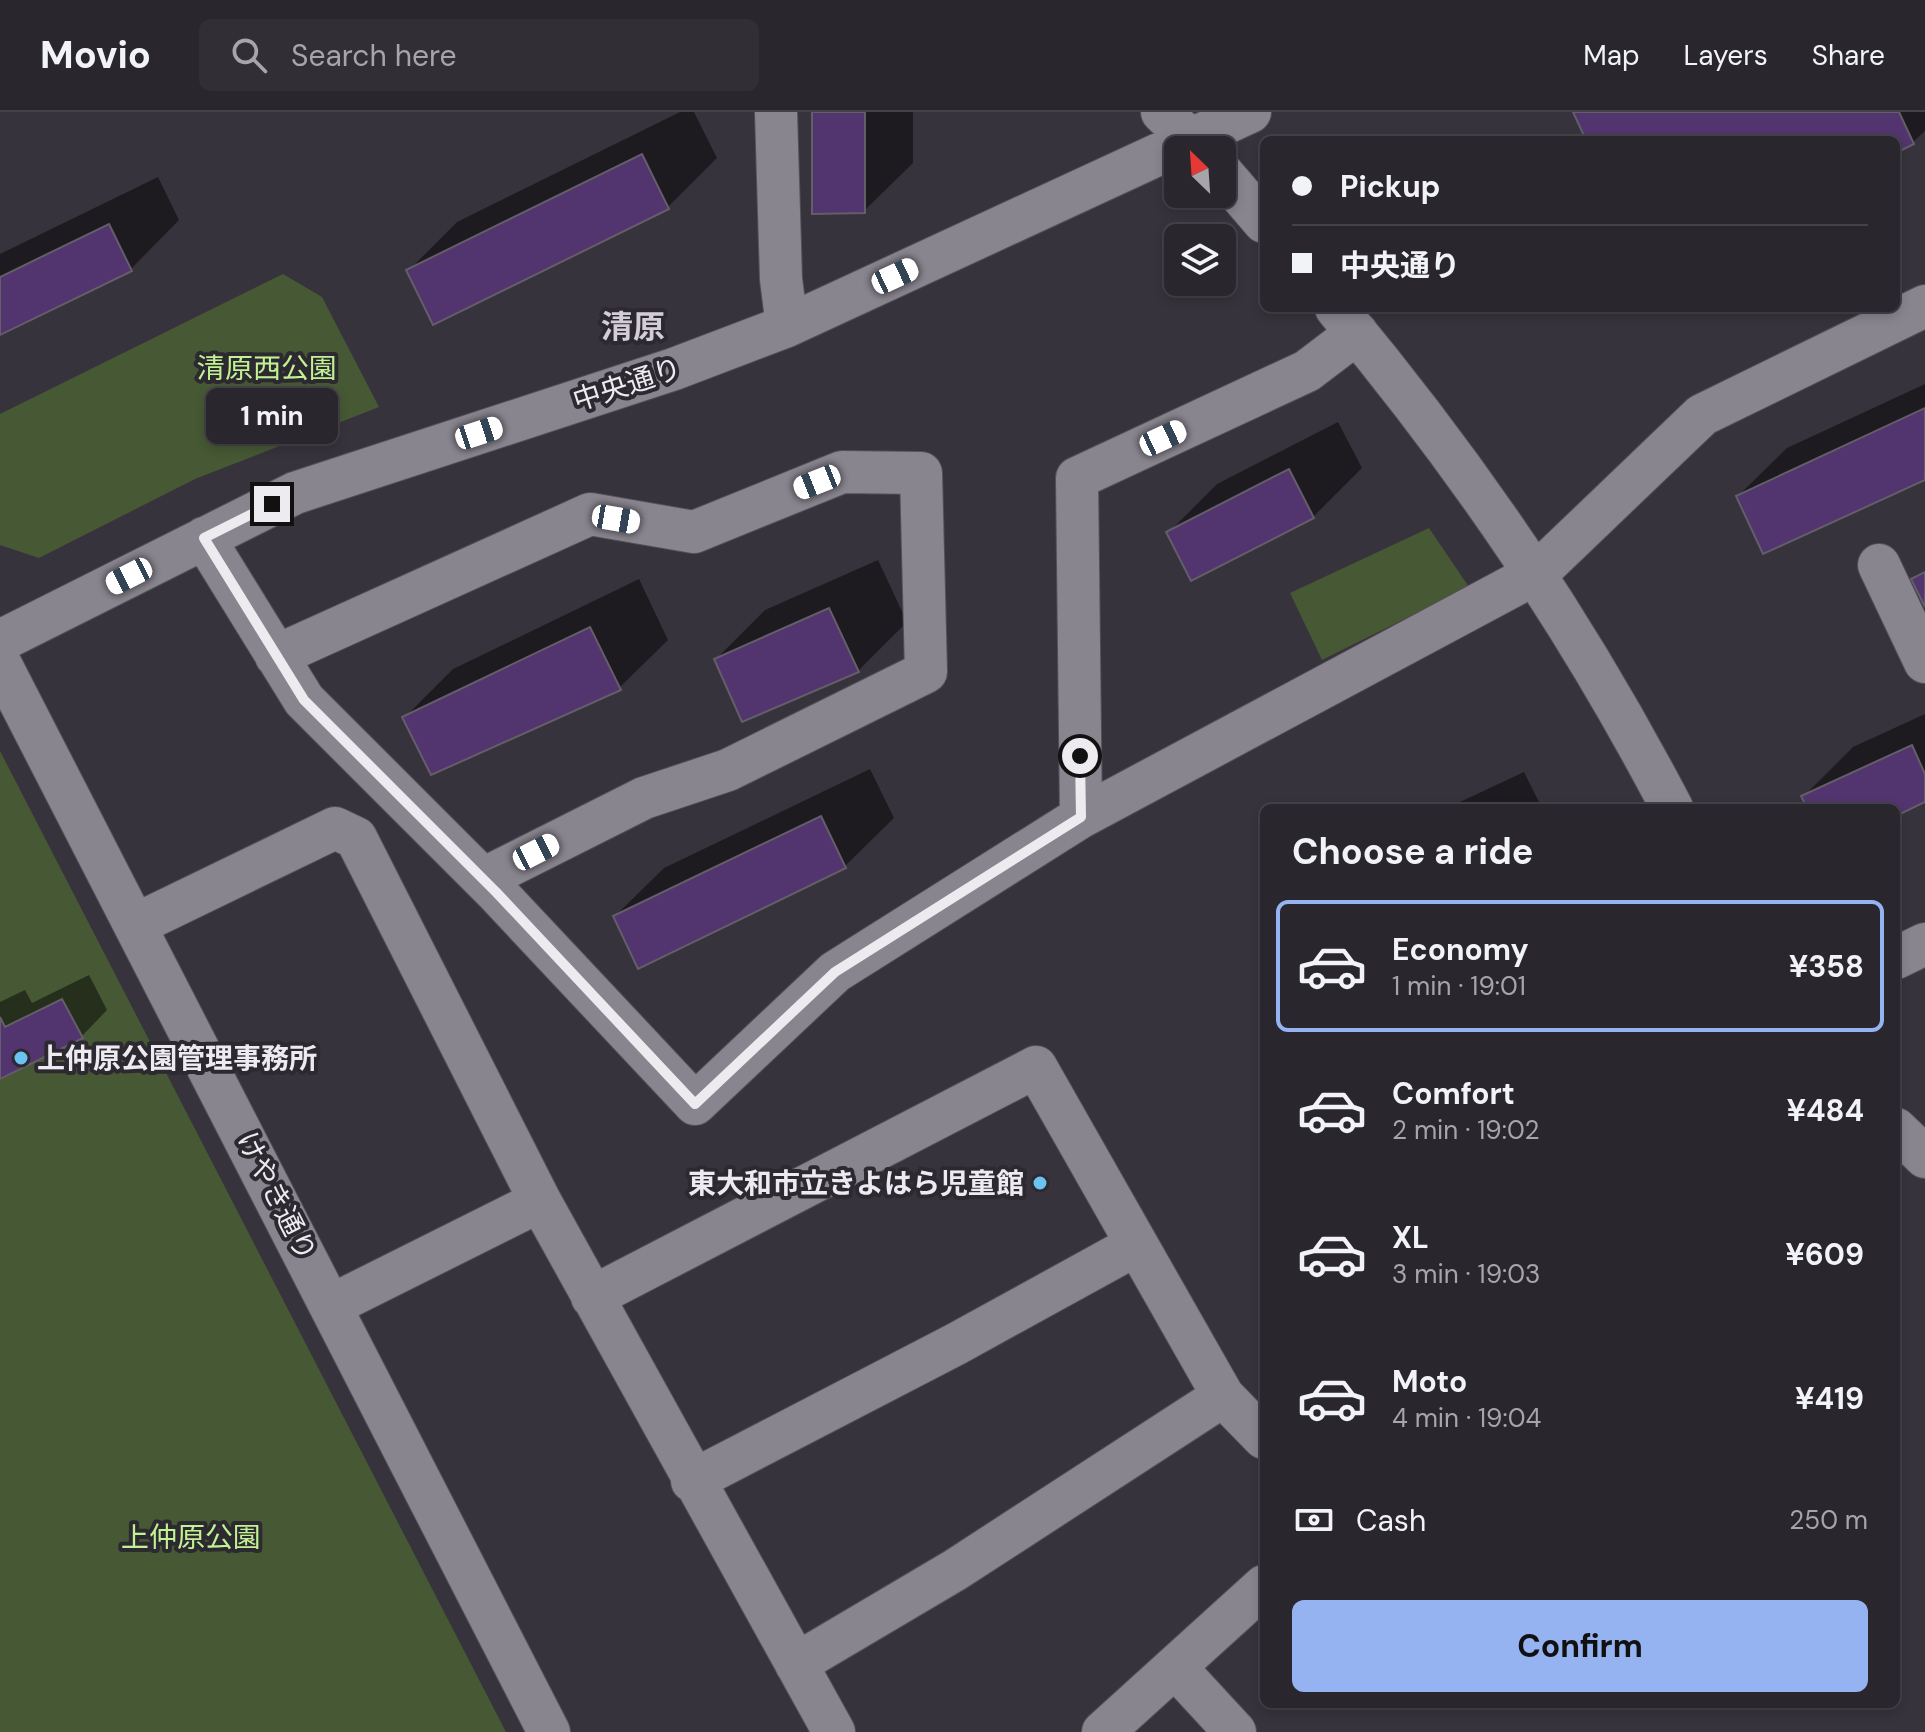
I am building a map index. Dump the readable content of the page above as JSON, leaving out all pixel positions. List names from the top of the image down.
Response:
{
  "streets": {
    "street": ["中央通り", "けやき通り"]
  },
  "districts": ["清原"],
  "parks": ["清原西公園", "上仲原公園"],
  "places": ["上仲原公園管理事務所", "東大和市立きよはら児童館"],
  "north": "top left",
  "page": {
    "header": "Movio",
    "search": "Search here",
    "nav": ["Map", "Layers", "Share"],
    "banner": ["Pickup", "中央通り"],
    "bubble": "1 min",
    "heading": "Choose a ride",
    "list": [
      {
        "name": "Economy",
        "note": "1 min · 19:01",
        "value": "¥358"
      },
      {
        "name": "Comfort",
        "note": "2 min · 19:02",
        "value": "¥484"
      },
      {
        "name": "XL",
        "note": "3 min · 19:03",
        "value": "¥609"
      },
      {
        "name": "Moto",
        "note": "4 min · 19:04",
        "value": "¥419"
      }
    ],
    "pay": ["Cash", "250 m"],
    "buttons": "Confirm"
  }
}
